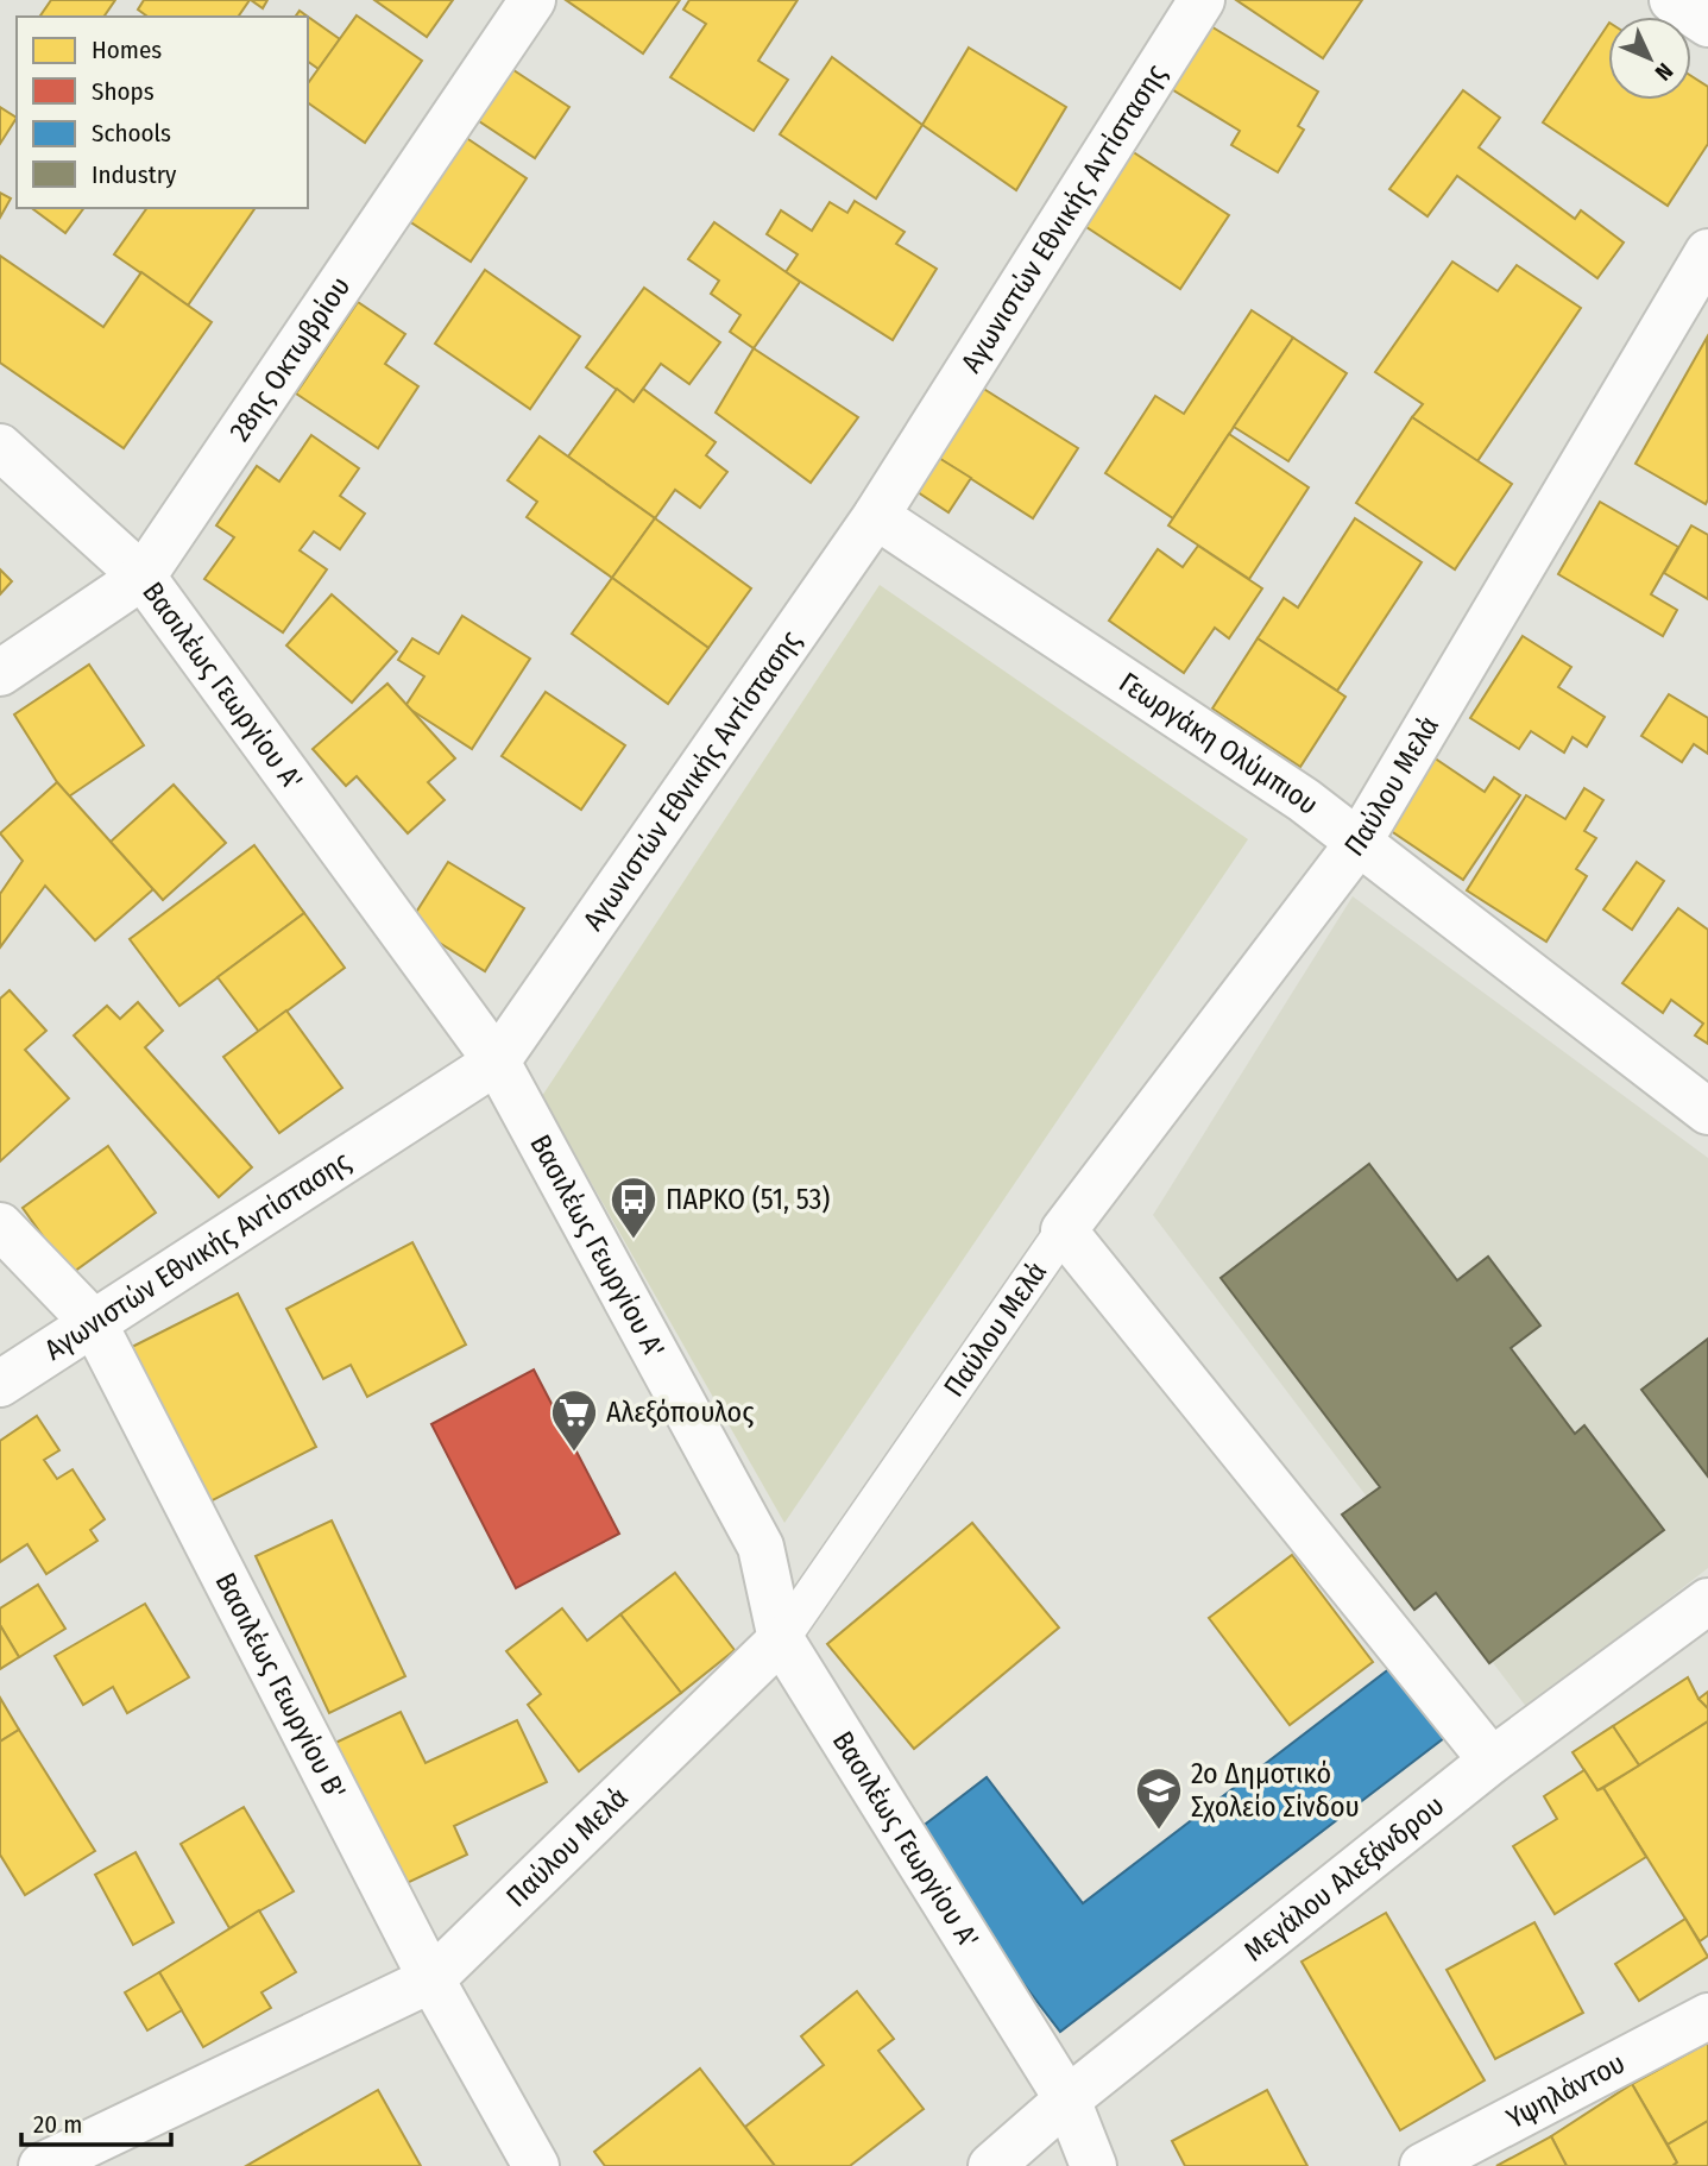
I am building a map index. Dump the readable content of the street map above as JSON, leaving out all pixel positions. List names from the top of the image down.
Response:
{
  "streets": {
    "street": [
      "Αγωνιστών Εθνικής Αντίστασης",
      "28ης Οκτωβρίου",
      "Βασιλέως Γεωργίου Α'",
      "Γεωργάκη Ολύμπιου",
      "Παύλου Μελά",
      "Βασιλέως Γεωργίου Β'",
      "Μεγάλου Αλεξάνδρου",
      "Υψηλάντου"
    ]
  },
  "crossings": [
    ["Αγωνιστών Εθνικής Αντίστασης", "Βασιλέως Γεωργίου Α'"],
    ["Αγωνιστών Εθνικής Αντίστασης", "Γεωργάκη Ολύμπιου"],
    ["Αγωνιστών Εθνικής Αντίστασης", "Βασιλέως Γεωργίου Β'"],
    ["28ης Οκτωβρίου", "Βασιλέως Γεωργίου Α'"],
    ["Βασιλέως Γεωργίου Α'", "Παύλου Μελά"],
    ["Βασιλέως Γεωργίου Α'", "Μεγάλου Αλεξάνδρου"],
    ["Γεωργάκη Ολύμπιου", "Παύλου Μελά"],
    ["Παύλου Μελά", "Βασιλέως Γεωργίου Β'"]
  ],
  "places": {
    "bus stop": ["ΠΑΡΚΟ (51, 53)"],
    "supermarket": ["Αλεξόπουλος"],
    "school or university": ["2o Δημοτικό Σχολείο Σίνδου"]
  },
  "legend": [
    "Homes",
    "Shops",
    "Schools",
    "Industry"
  ],
  "scale_bar": "20 m",
  "north": "bottom right"
}
